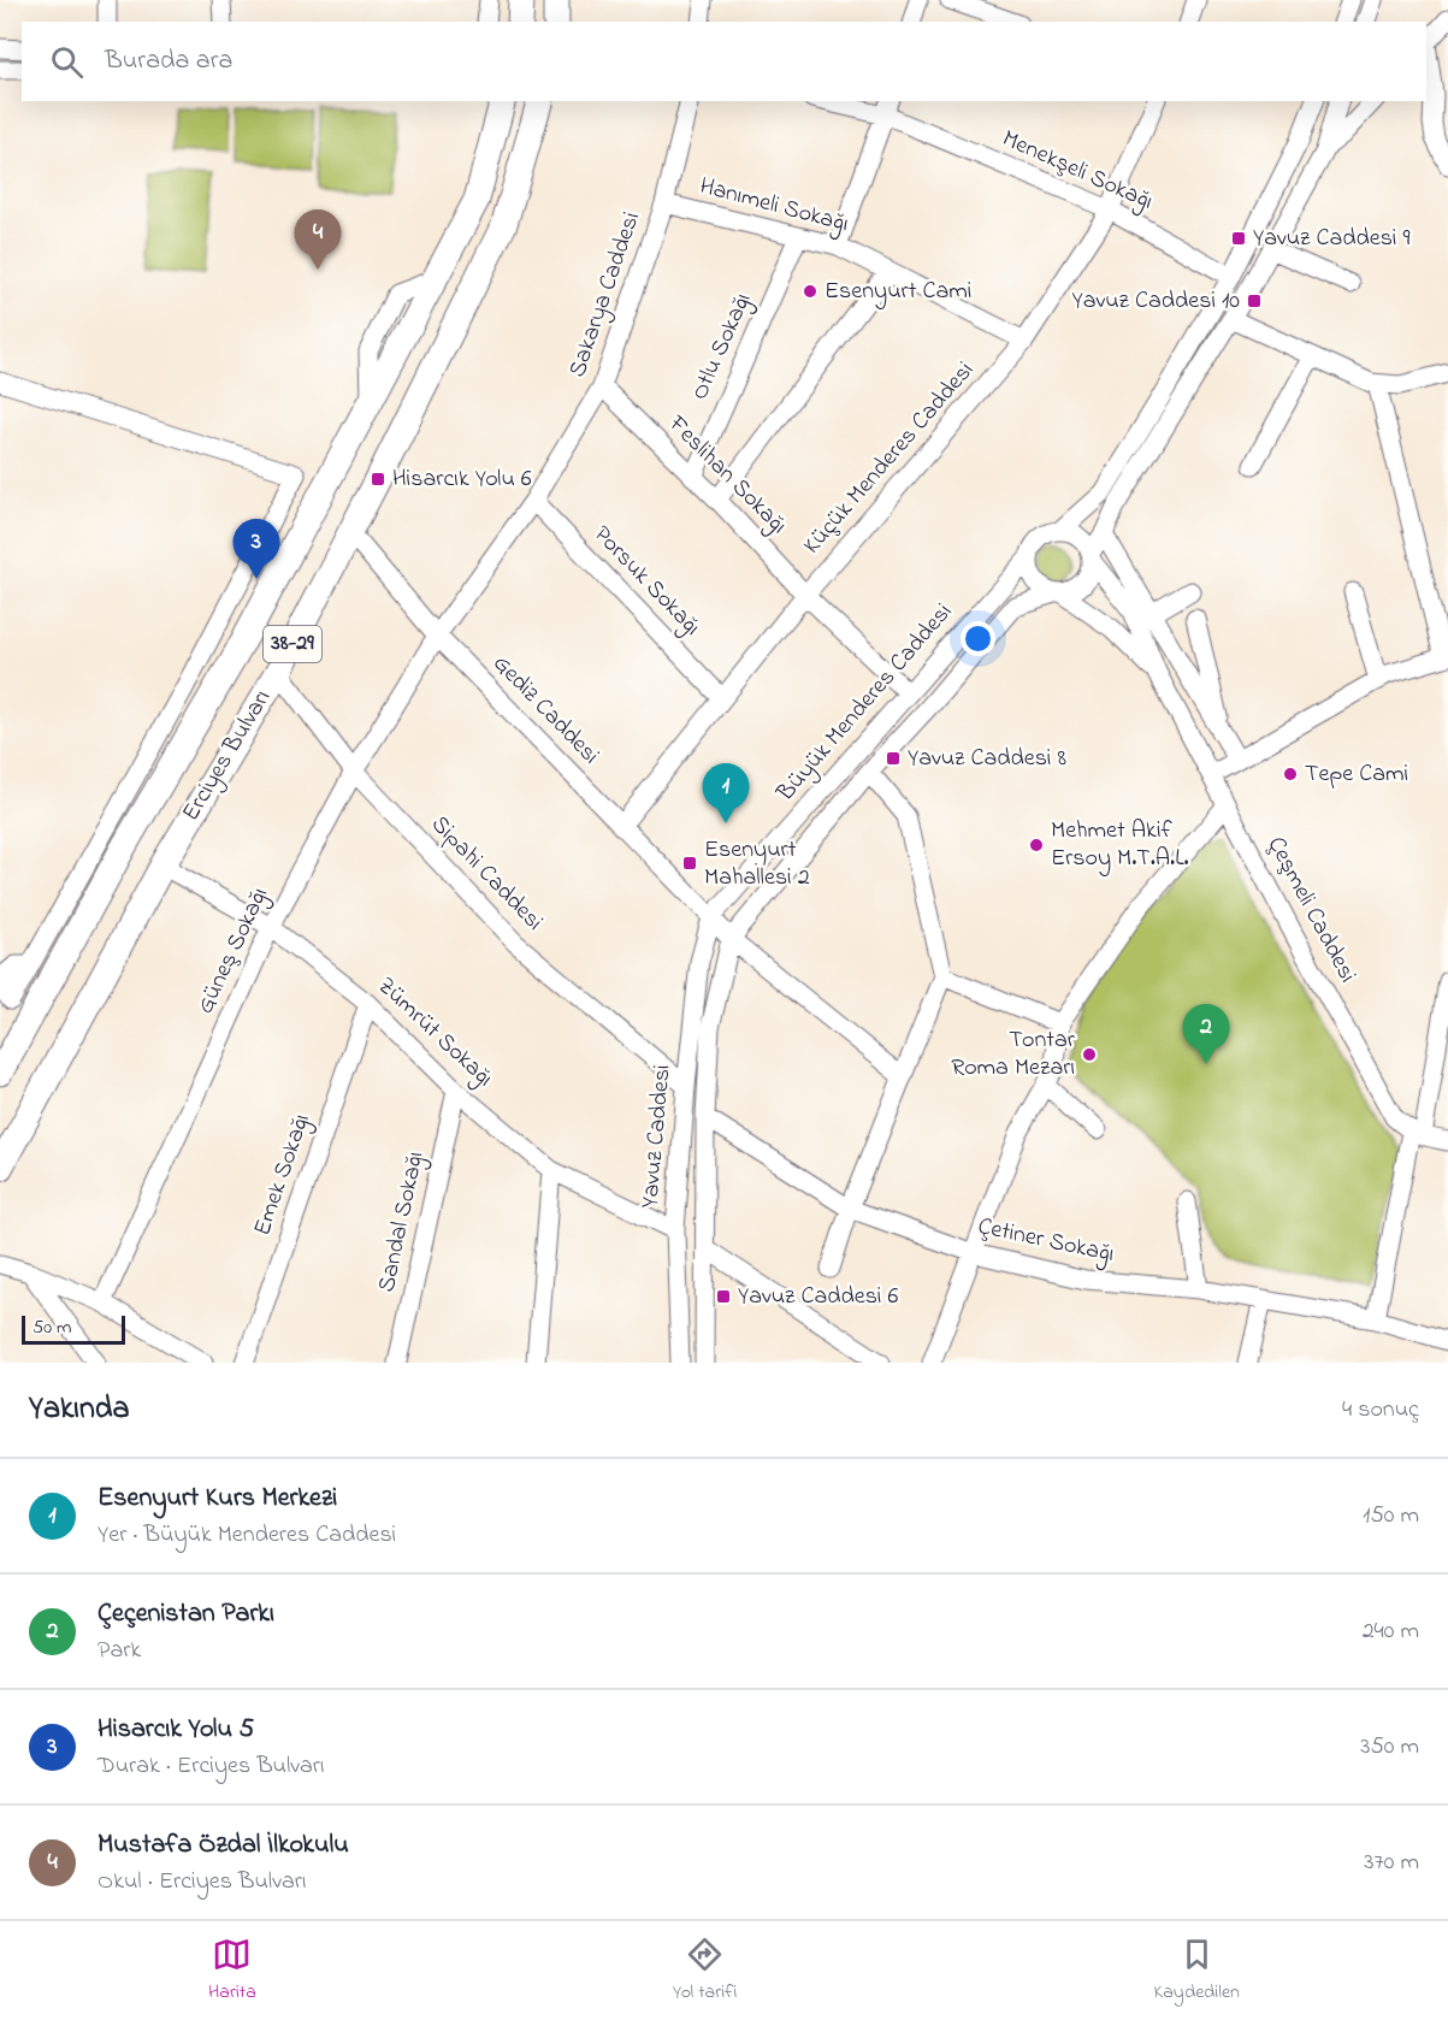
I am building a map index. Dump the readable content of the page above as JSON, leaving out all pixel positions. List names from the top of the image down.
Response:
{
  "streets": {
    "highway": ["38-29", "Erciyes Bulvarı"],
    "street": [
      "Menekşeli Sokağı",
      "Hanımeli Sokağı",
      "Sakarya Caddesi",
      "Otlu Sokağı",
      "Küçük Menderes Caddesi",
      "Feslihan Sokağı",
      "Porsuk Sokağı",
      "Büyük Menderes Caddesi",
      "Gediz Caddesi",
      "Sipahi Caddesi",
      "Çeşmeli Caddesi",
      "Güneş Sokağı",
      "Zümrüt Sokağı",
      "Yavuz Caddesi",
      "Emek Sokağı",
      "Sandal Sokağı",
      "Çetiner Sokağı"
    ]
  },
  "crossings": [
    ["Menekşeli Sokağı", "Küçük Menderes Caddesi"],
    ["Hanımeli Sokağı", "Sakarya Caddesi"],
    ["Hanımeli Sokağı", "Otlu Sokağı"],
    ["Hanımeli Sokağı", "Küçük Menderes Caddesi"],
    ["Sakarya Caddesi", "Feslihan Sokağı"],
    ["Sakarya Caddesi", "Porsuk Sokağı"],
    ["Sakarya Caddesi", "Gediz Caddesi"],
    ["Sakarya Caddesi", "Güneş Sokağı"],
    ["Otlu Sokağı", "Feslihan Sokağı"],
    ["Küçük Menderes Caddesi", "Feslihan Sokağı"],
    ["Küçük Menderes Caddesi", "Porsuk Sokağı"],
    ["Küçük Menderes Caddesi", "Gediz Caddesi"],
    ["Feslihan Sokağı", "Büyük Menderes Caddesi"],
    ["Büyük Menderes Caddesi", "Gediz Caddesi"],
    ["Büyük Menderes Caddesi", "Çeşmeli Caddesi"],
    ["Büyük Menderes Caddesi", "Yavuz Caddesi"],
    ["Gediz Caddesi", "Erciyes Bulvarı"],
    ["Gediz Caddesi", "Güneş Sokağı"],
    ["Gediz Caddesi", "Yavuz Caddesi"],
    ["Erciyes Bulvarı", "Sipahi Caddesi"],
    ["Erciyes Bulvarı", "Zümrüt Sokağı"],
    ["Sipahi Caddesi", "Güneş Sokağı"],
    ["Sipahi Caddesi", "Yavuz Caddesi"],
    ["Güneş Sokağı", "Zümrüt Sokağı"],
    ["Zümrüt Sokağı", "Yavuz Caddesi"],
    ["Zümrüt Sokağı", "Emek Sokağı"],
    ["Zümrüt Sokağı", "Sandal Sokağı"],
    ["Yavuz Caddesi", "Çetiner Sokağı"]
  ],
  "places": {
    "transit": [
      "Yavuz Caddesi 9",
      "Yavuz Caddesi 10",
      "Hisarcık Yolu 6",
      "Yavuz Caddesi 8",
      "Esenyurt Mahallesi 2",
      "Yavuz Caddesi 6"
    ],
    "other": [
      "Esenyurt Cami",
      "Tepe Cami",
      "Mehmet Akif Ersoy M.T.A.L.",
      "Tontar Roma Mezarı"
    ]
  },
  "scale_bar": "50 m",
  "page": {
    "search": "Burada ara",
    "pins": [
      "4",
      "3",
      "1",
      "2"
    ],
    "scale": "50 m",
    "heading": ["Yakında", "4 sonuç"],
    "list": [
      {
        "mark": "1",
        "name": "Esenyurt Kurs Merkezi",
        "note": "Yer · Büyük Menderes Caddesi",
        "value": "150 m"
      },
      {
        "mark": "2",
        "name": "Çeçenistan Parkı",
        "note": "Park",
        "value": "240 m"
      },
      {
        "mark": "3",
        "name": "Hisarcık Yolu 5",
        "note": "Durak · Erciyes Bulvarı",
        "value": "350 m"
      },
      {
        "mark": "4",
        "name": "Mustafa Özdal İlkokulu",
        "note": "Okul · Erciyes Bulvarı",
        "value": "370 m"
      }
    ],
    "nav": ["Harita", "Yol tarifi", "Kaydedilen"]
  }
}
